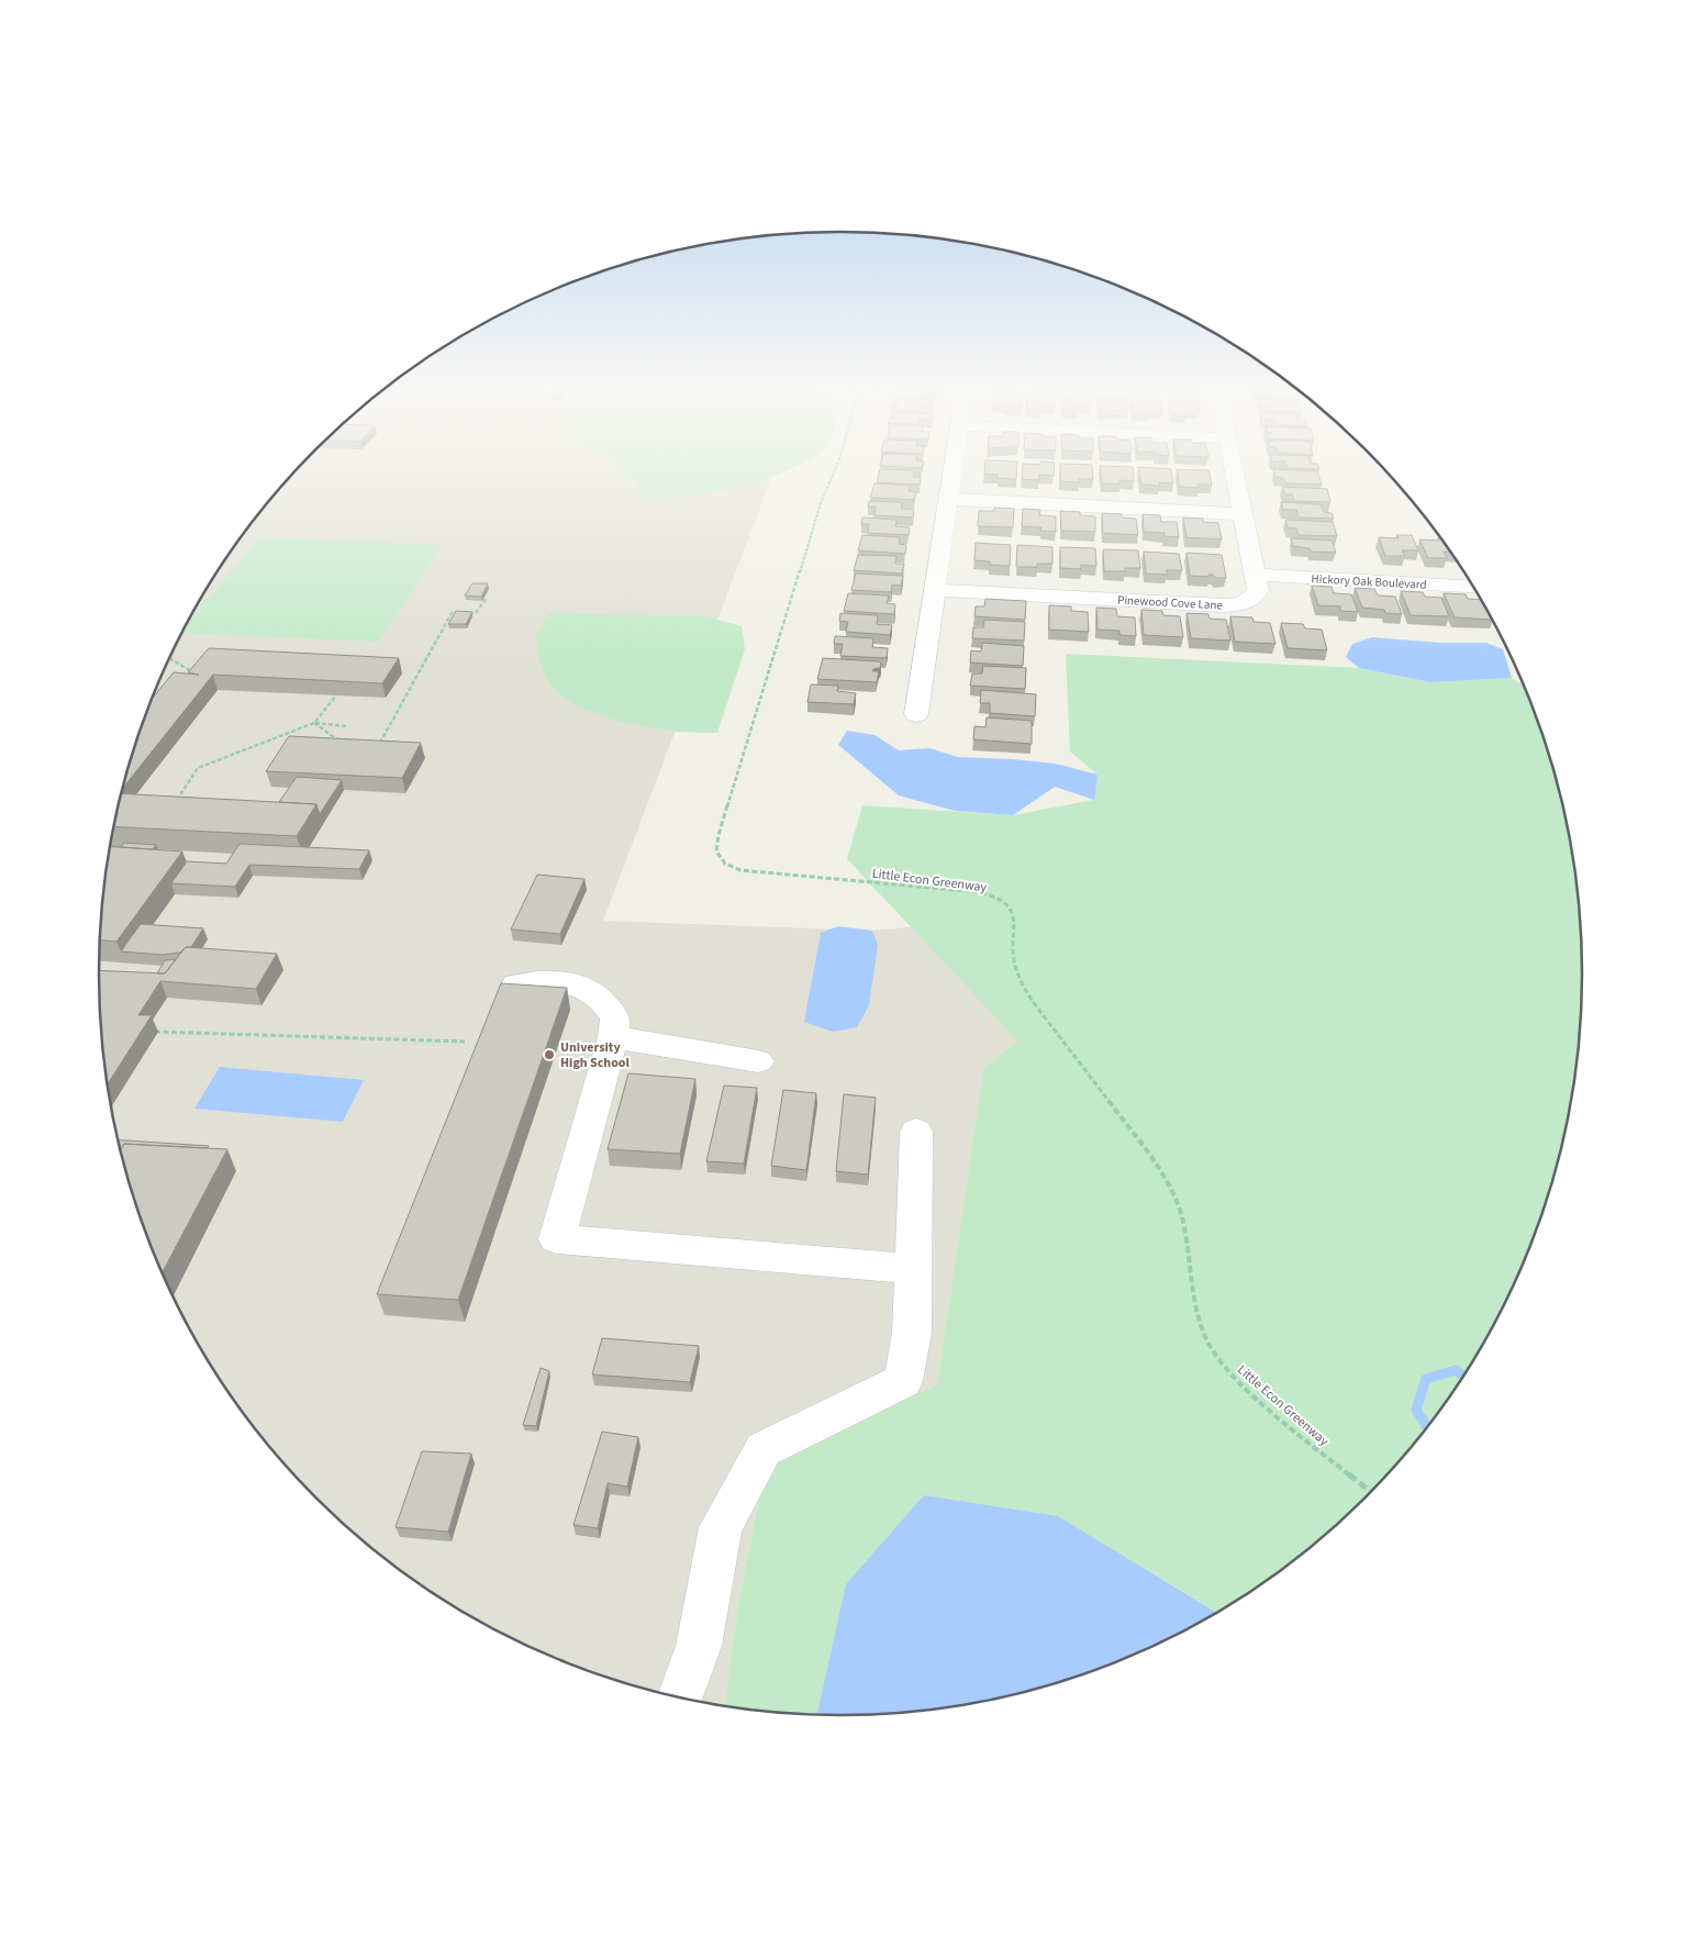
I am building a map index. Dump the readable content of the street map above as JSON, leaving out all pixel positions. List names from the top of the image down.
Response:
{
  "streets": {
    "street": ["Hickory Oak Boulevard", "Pinewood Cove Lane"],
    "path": ["Little Econ Greenway"]
  },
  "crossings": [
    ["Hickory Oak Boulevard", "Pinewood Cove Lane"]
  ],
  "places": ["University High School"]
}
